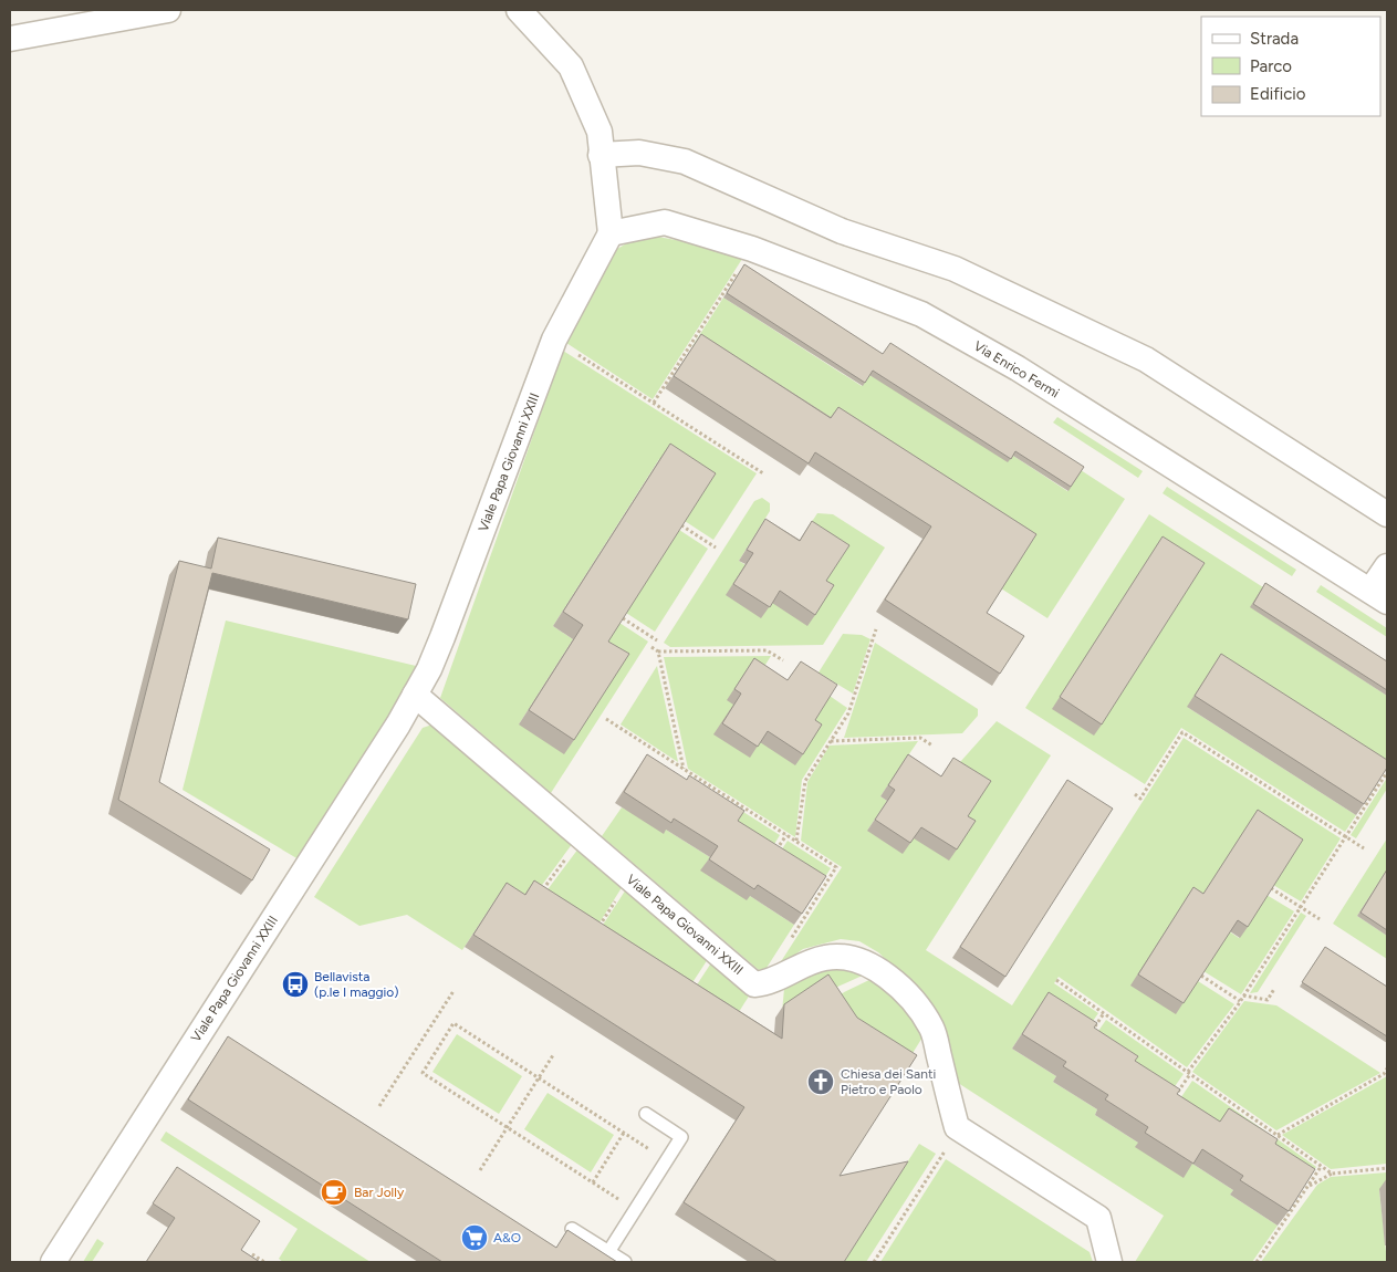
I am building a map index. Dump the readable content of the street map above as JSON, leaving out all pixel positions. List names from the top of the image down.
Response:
{
  "streets": {
    "street": ["Via Enrico Fermi", "Viale Papa Giovanni XXIII"]
  },
  "crossings": [
    ["Via Enrico Fermi", "Viale Papa Giovanni XXIII"]
  ],
  "places": {
    "bus stop": ["Bellavista (p.le I maggio)"],
    "church": ["Chiesa dei Santi Pietro e Paolo"],
    "cafe": ["Bar Jolly"],
    "supermarket": ["A&O"]
  },
  "legend": ["Strada", "Parco", "Edificio"]
}
